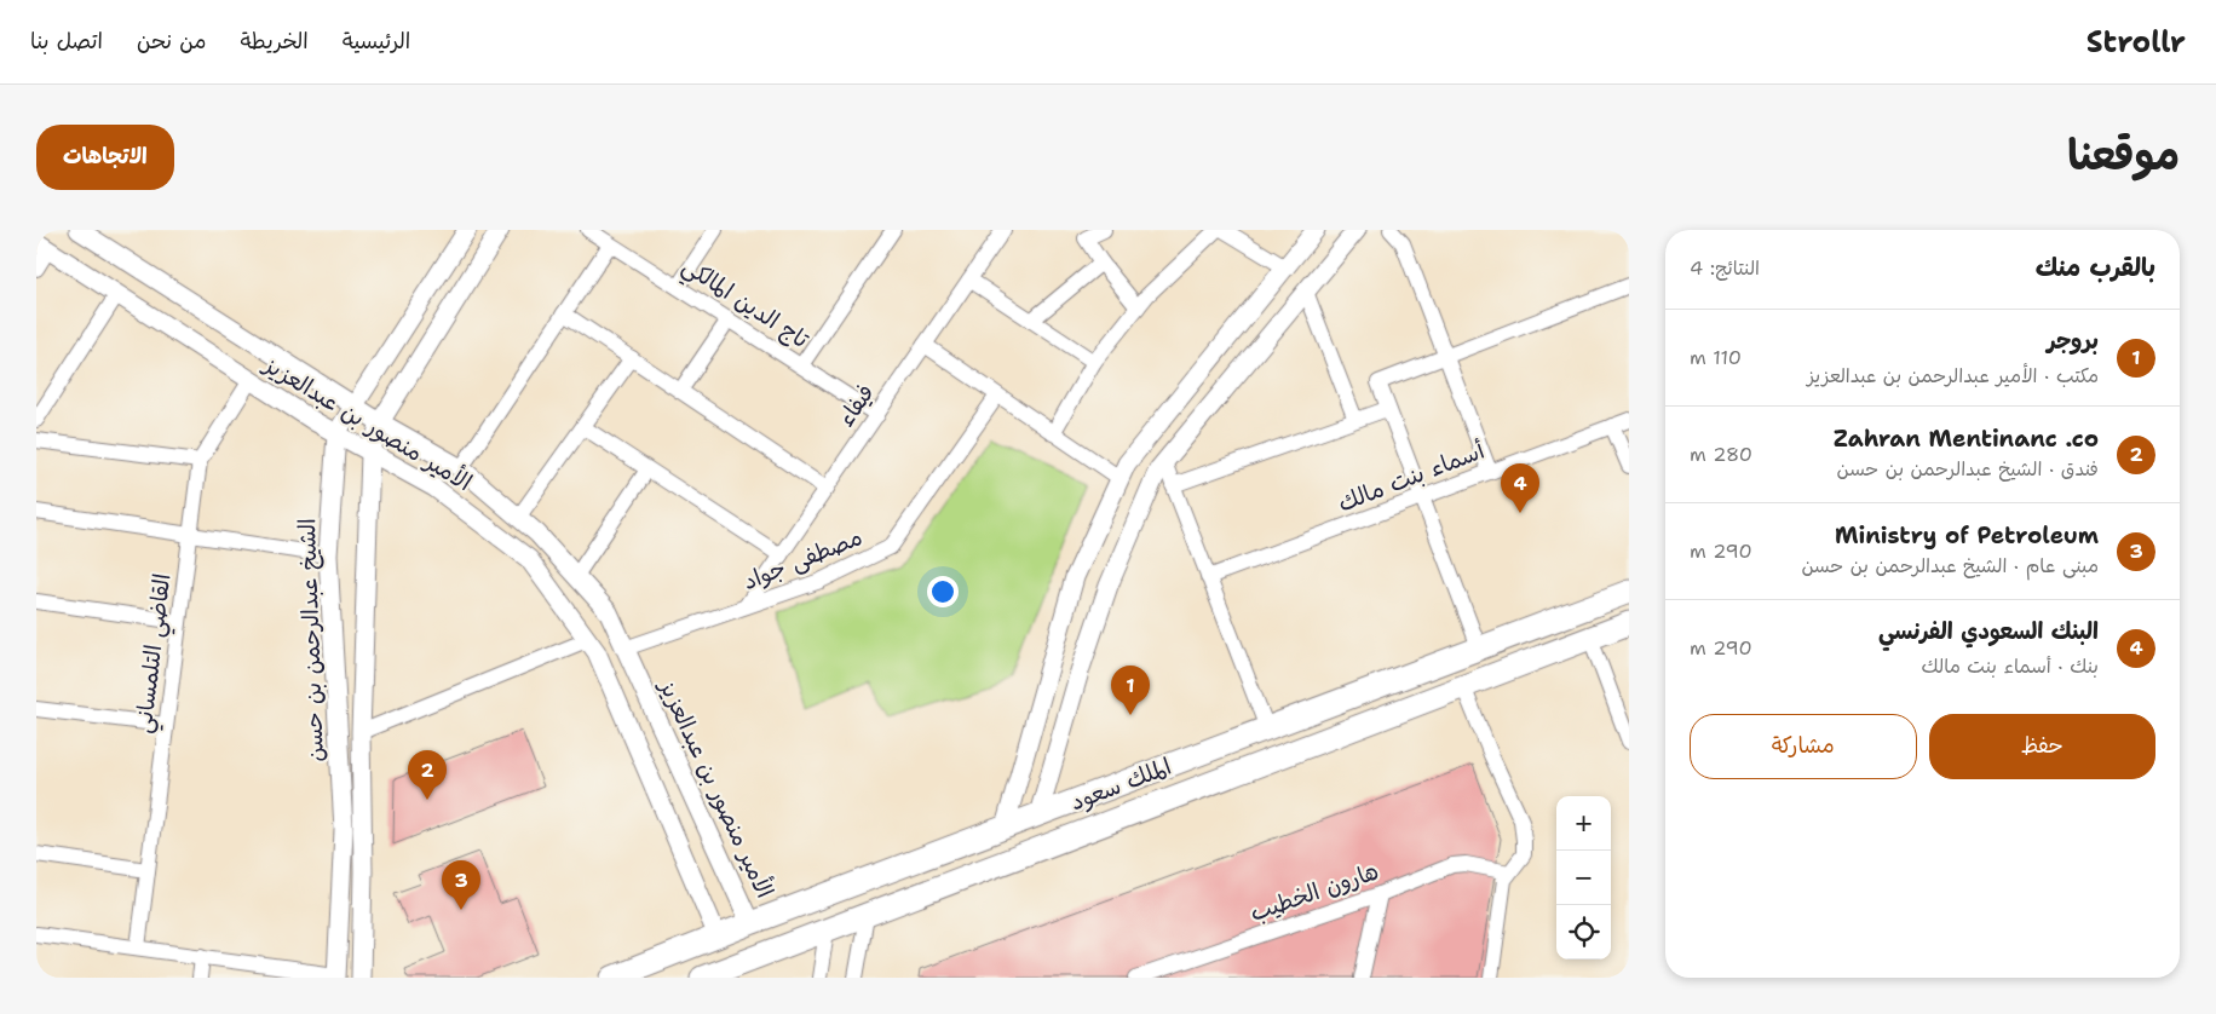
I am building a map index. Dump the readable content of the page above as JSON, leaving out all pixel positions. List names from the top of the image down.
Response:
{
  "streets": {
    "main road": ["الملك سعود"],
    "street": [
      "تاج الدين المالكي",
      "فيفاء",
      "الأمير منصور بن عبدالعزيز",
      "أسماء بنت مالك",
      "مصطفى جواد",
      "الشيخ عبدالرحمن بن حسن",
      "القاضي التلمساني",
      "هارون الخطيب"
    ]
  },
  "crossings": [
    ["تاج الدين المالكي", "فيفاء"],
    ["فيفاء", "مصطفى جواد"],
    ["الأمير منصور بن عبدالعزيز", "مصطفى جواد"],
    ["الأمير منصور بن عبدالعزيز", "الشيخ عبدالرحمن بن حسن"],
    ["الأمير منصور بن عبدالعزيز", "القاضي التلمساني"],
    ["الأمير منصور بن عبدالعزيز", "الملك سعود"]
  ],
  "page": {
    "header": "Strollr",
    "nav": [
      "الرئيسية",
      "الخريطة",
      "من نحن",
      "اتصل بنا"
    ],
    "title": "موقعنا",
    "buttons": [
      "الاتجاهات",
      ["حفظ", "مشاركة"]
    ],
    "heading": ["بالقرب منك", "النتائج: 4"],
    "list": [
      {
        "mark": "1",
        "name": "بروجر",
        "note": "مكتب · الأمير عبدالرحمن بن عبدالعزيز",
        "value": "110 m"
      },
      {
        "mark": "2",
        "name": "Zahran Mentinanc .co",
        "note": "فندق · الشيخ عبدالرحمن بن حسن",
        "value": "280 m"
      },
      {
        "mark": "3",
        "name": "Ministry of Petroleum",
        "note": "مبنى عام · الشيخ عبدالرحمن بن حسن",
        "value": "290 m"
      },
      {
        "mark": "4",
        "name": "البنك السعودي الفرنسي",
        "note": "بنك · أسماء بنت مالك",
        "value": "290 m"
      }
    ],
    "pins": [
      "4",
      "1",
      "2",
      "3"
    ],
    "map_buttons": ["+", "−"]
  }
}
